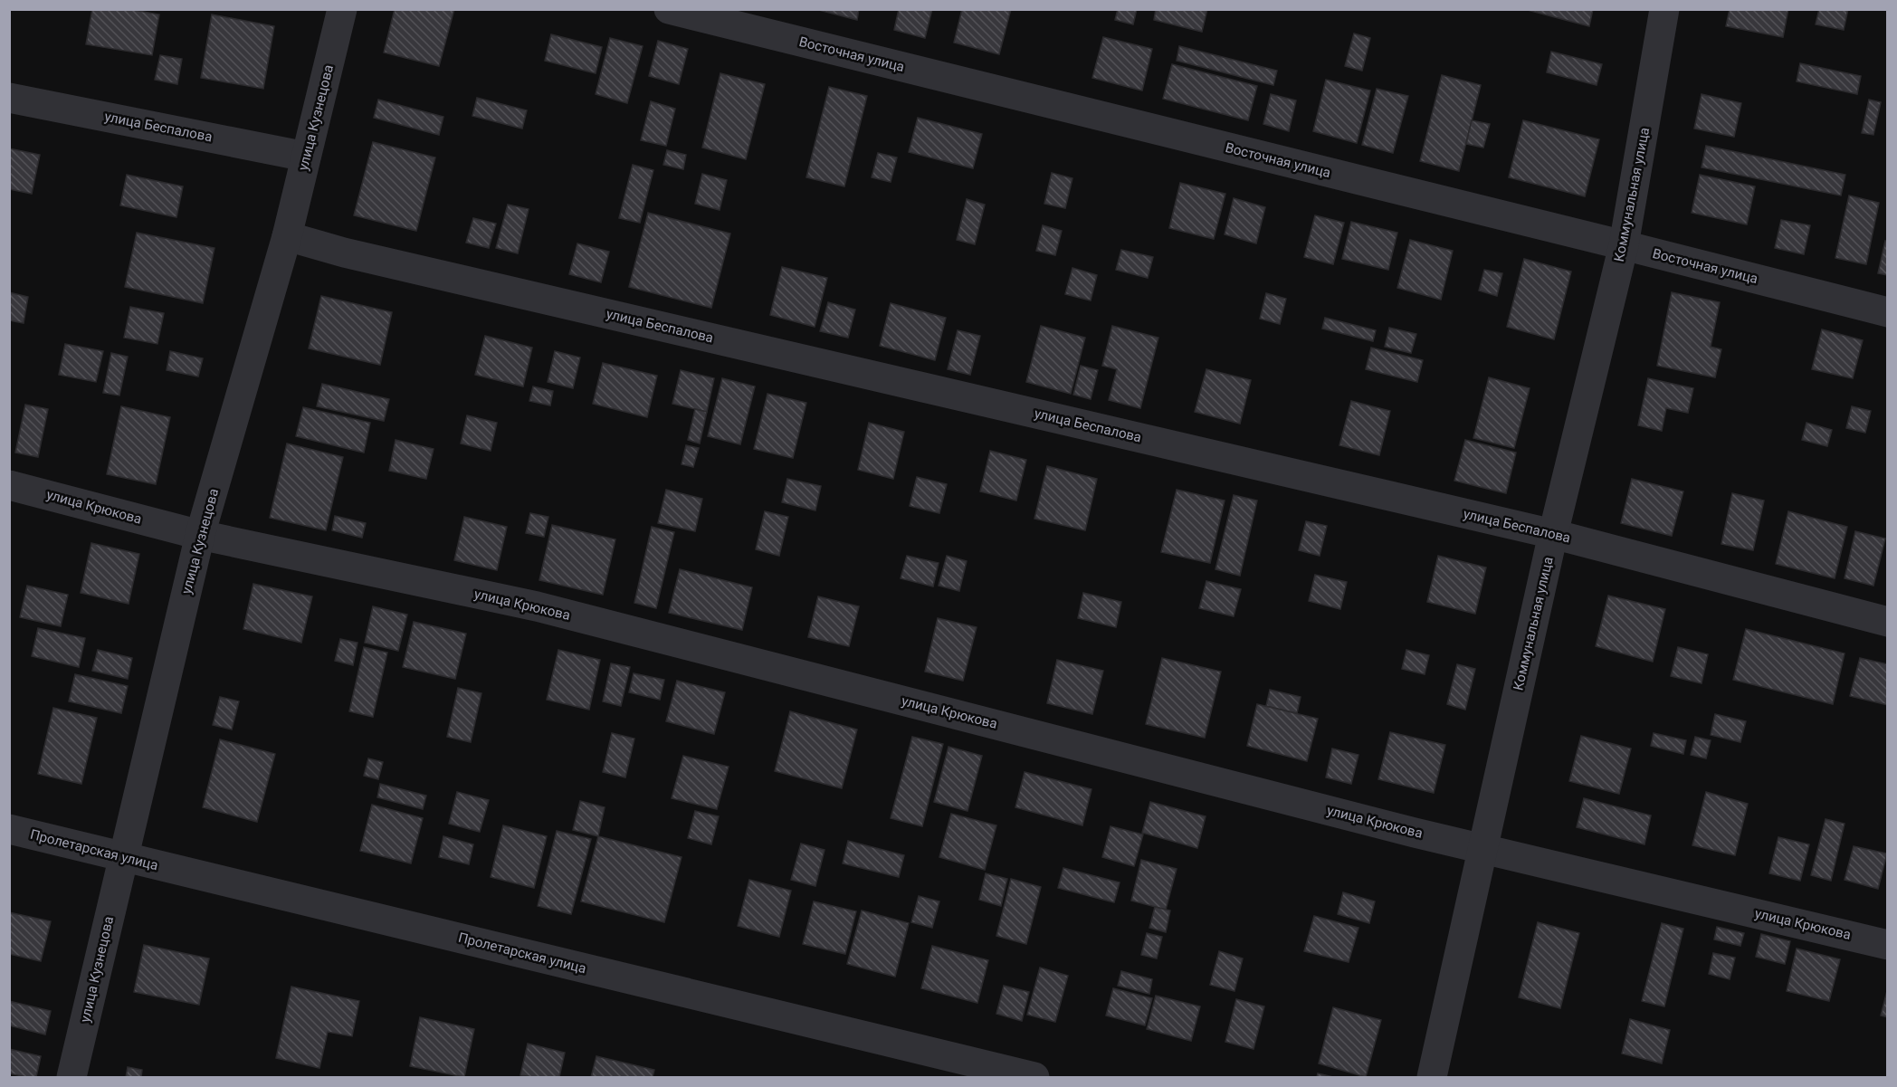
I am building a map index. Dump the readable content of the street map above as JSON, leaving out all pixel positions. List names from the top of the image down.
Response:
{
  "streets": {
    "street": [
      "Восточная улица",
      "улица Кузнецова",
      "улица Беспалова",
      "Коммунальная улица",
      "улица Крюкова",
      "Пролетарская улица"
    ]
  },
  "crossings": [
    ["Восточная улица", "Коммунальная улица"],
    ["улица Кузнецова", "улица Беспалова"],
    ["улица Кузнецова", "улица Крюкова"],
    ["улица Кузнецова", "Пролетарская улица"],
    ["улица Беспалова", "Коммунальная улица"],
    ["Коммунальная улица", "улица Крюкова"]
  ]
}
